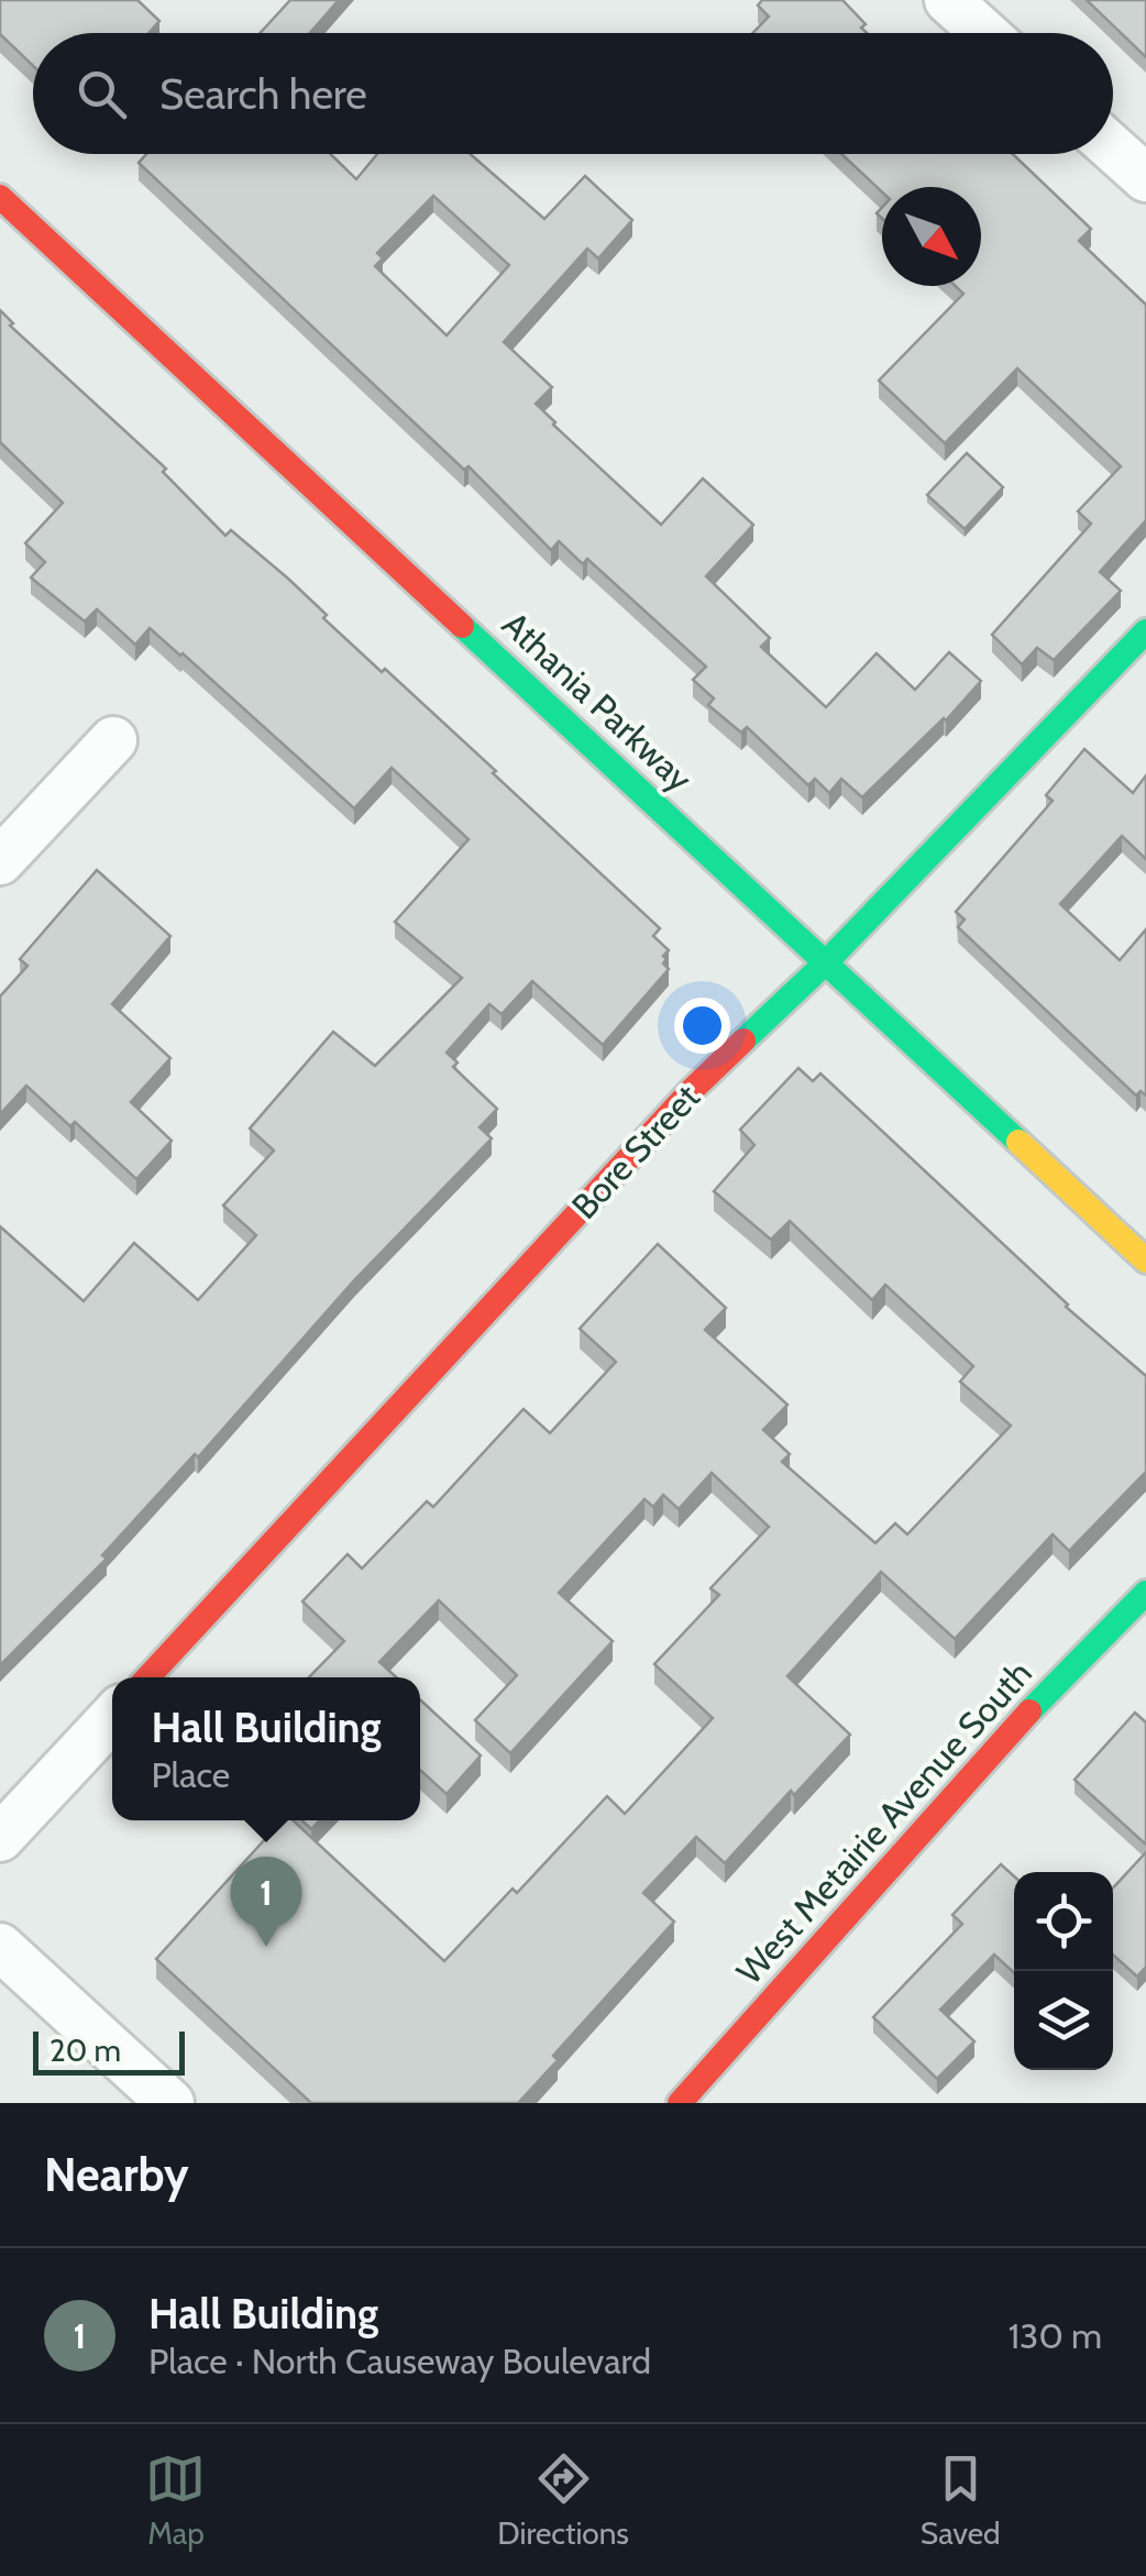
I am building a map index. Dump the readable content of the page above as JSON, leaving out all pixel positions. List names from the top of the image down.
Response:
{
  "streets": {
    "street": ["Athania Parkway", "Bore Street", "West Metairie Avenue South"]
  },
  "crossings": [
    ["Athania Parkway", "Bore Street"]
  ],
  "scale_bar": "20 m",
  "north": "bottom right",
  "page": {
    "search": "Search here",
    "popup": ["Hall Building", "Place"],
    "pins": "1",
    "scale": "20 m",
    "heading": "Nearby",
    "list": [
      {
        "mark": "1",
        "name": "Hall Building",
        "note": "Place · North Causeway Boulevard",
        "value": "130 m"
      }
    ],
    "nav": ["Map", "Directions", "Saved"]
  }
}
